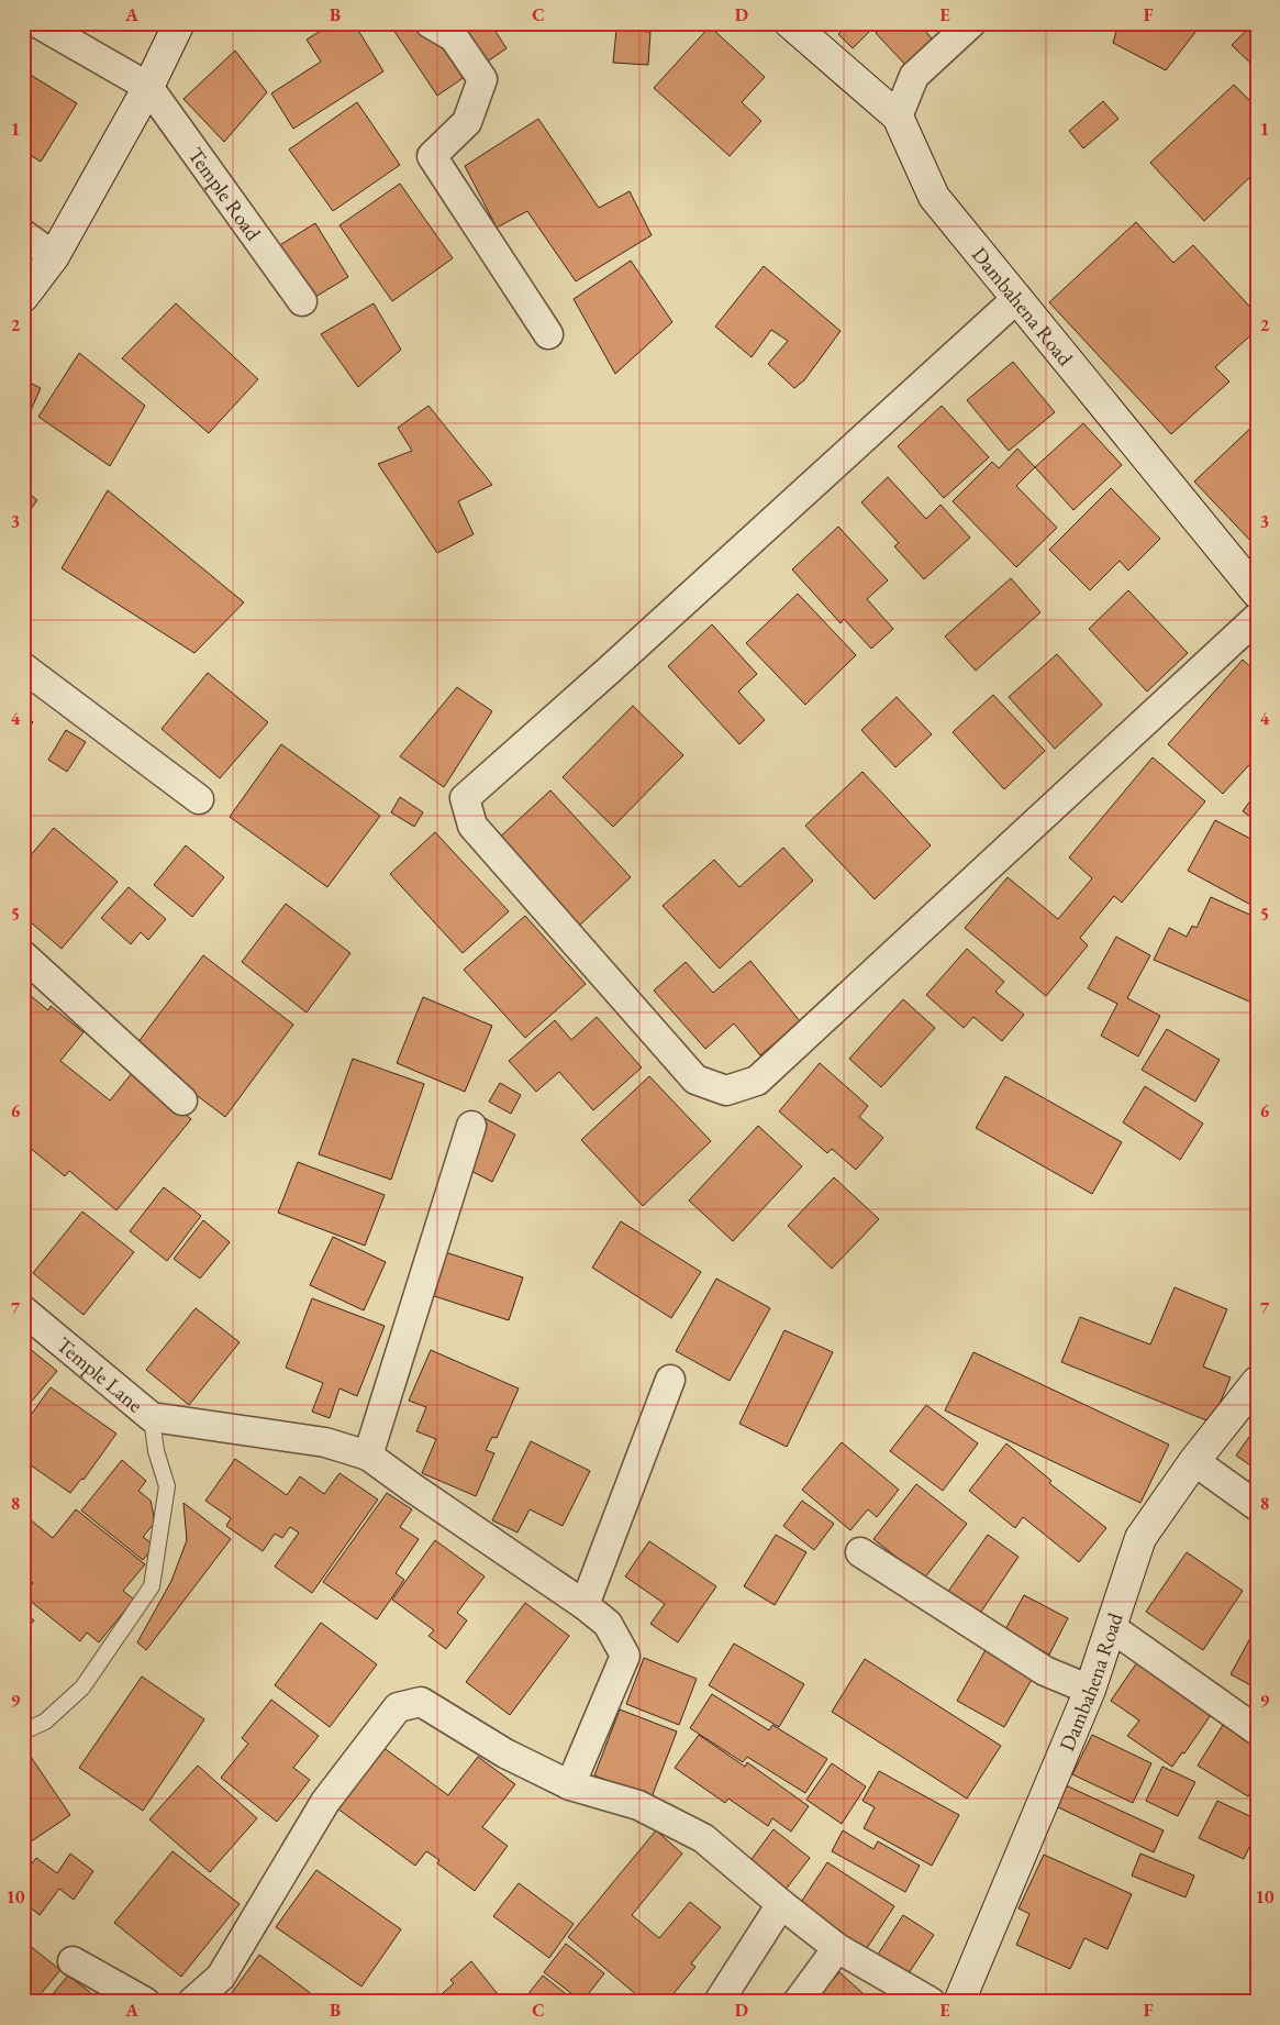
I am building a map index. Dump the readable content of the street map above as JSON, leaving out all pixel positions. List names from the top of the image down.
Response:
{
  "streets": {
    "street": ["Temple Road", "Dambahena Road", "Temple Lane"]
  },
  "grid": {
    "columns": [
      "A",
      "B",
      "C",
      "D",
      "E",
      "F"
    ],
    "rows": [
      "1",
      "2",
      "3",
      "4",
      "5",
      "6",
      "7",
      "8",
      "9",
      "10"
    ]
  }
}
